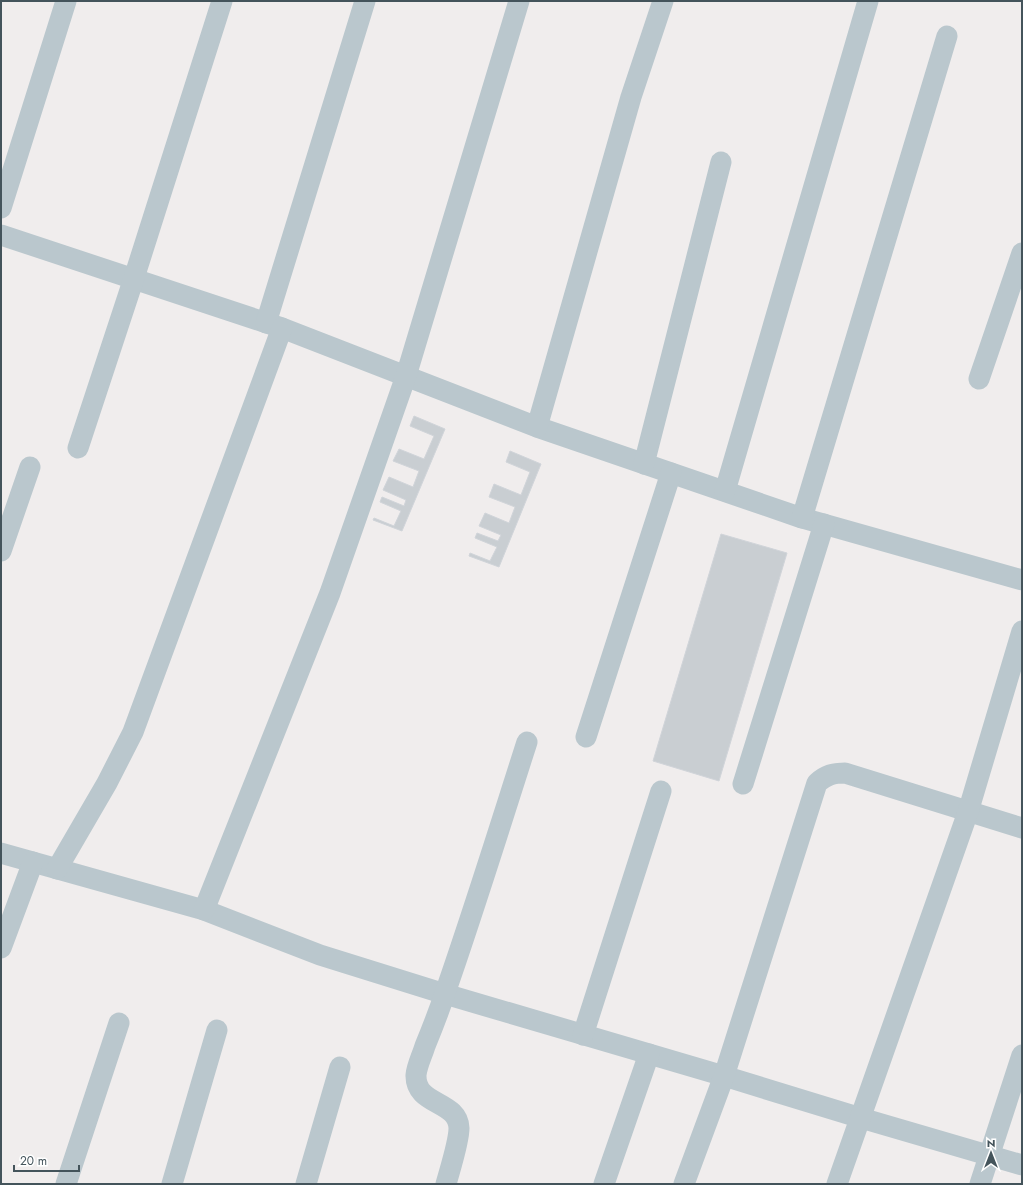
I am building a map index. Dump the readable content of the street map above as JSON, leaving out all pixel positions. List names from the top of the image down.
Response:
{
  "scale_bar": "20 m",
  "north": "top"
}
